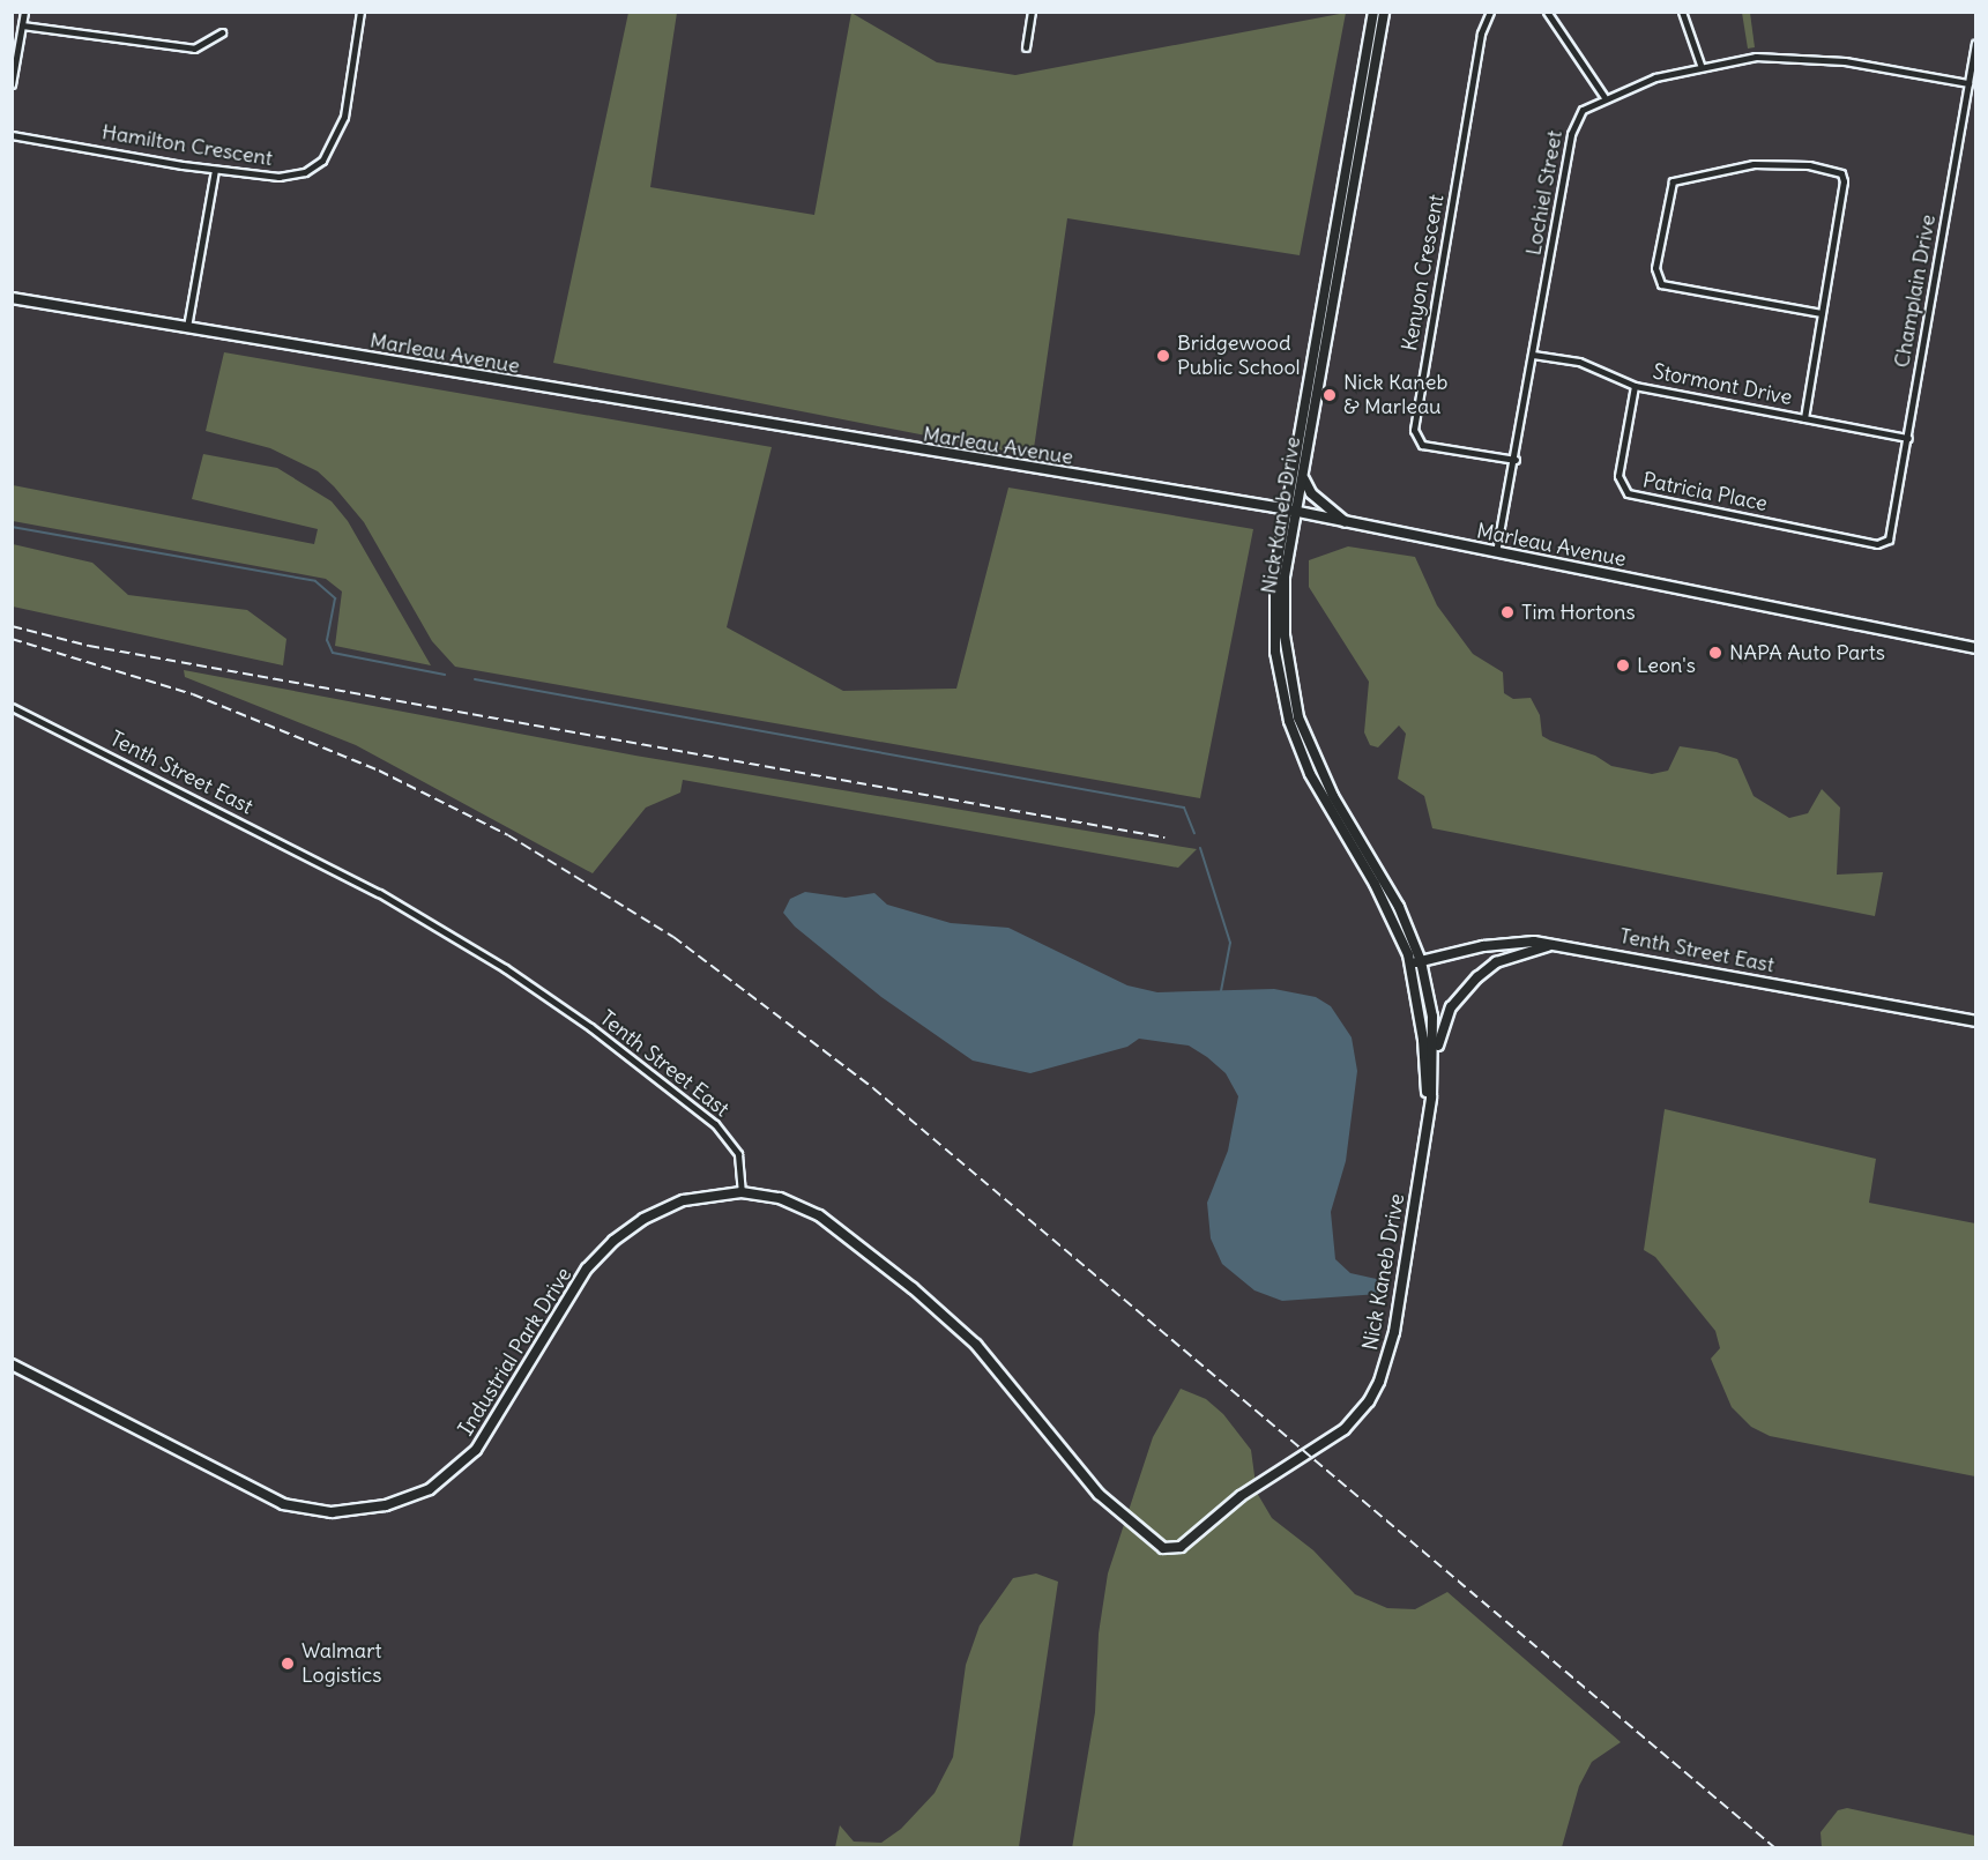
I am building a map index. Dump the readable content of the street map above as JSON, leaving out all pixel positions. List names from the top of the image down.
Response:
{
  "streets": {
    "street": [
      "Hamilton Crescent",
      "Lochiel Street",
      "Kenyon Crescent",
      "Champlain Drive",
      "Marleau Avenue",
      "Stormont Drive",
      "Patricia Place",
      "Nick Kaneb Drive",
      "Tenth Street East",
      "Industrial Park Drive"
    ]
  },
  "crossings": [
    ["Lochiel Street", "Kenyon Crescent"],
    ["Lochiel Street", "Champlain Drive"],
    ["Lochiel Street", "Marleau Avenue"],
    ["Lochiel Street", "Stormont Drive"],
    ["Champlain Drive", "Stormont Drive"],
    ["Champlain Drive", "Patricia Place"],
    ["Marleau Avenue", "Nick Kaneb Drive"],
    ["Stormont Drive", "Patricia Place"],
    ["Nick Kaneb Drive", "Tenth Street East"],
    ["Nick Kaneb Drive", "Industrial Park Drive"],
    ["Tenth Street East", "Industrial Park Drive"]
  ],
  "places": [
    "Bridgewood Public School",
    "Nick Kaneb & Marleau",
    "Tim Hortons",
    "NAPA Auto Parts",
    "Leon's",
    "Walmart Logistics"
  ]
}
